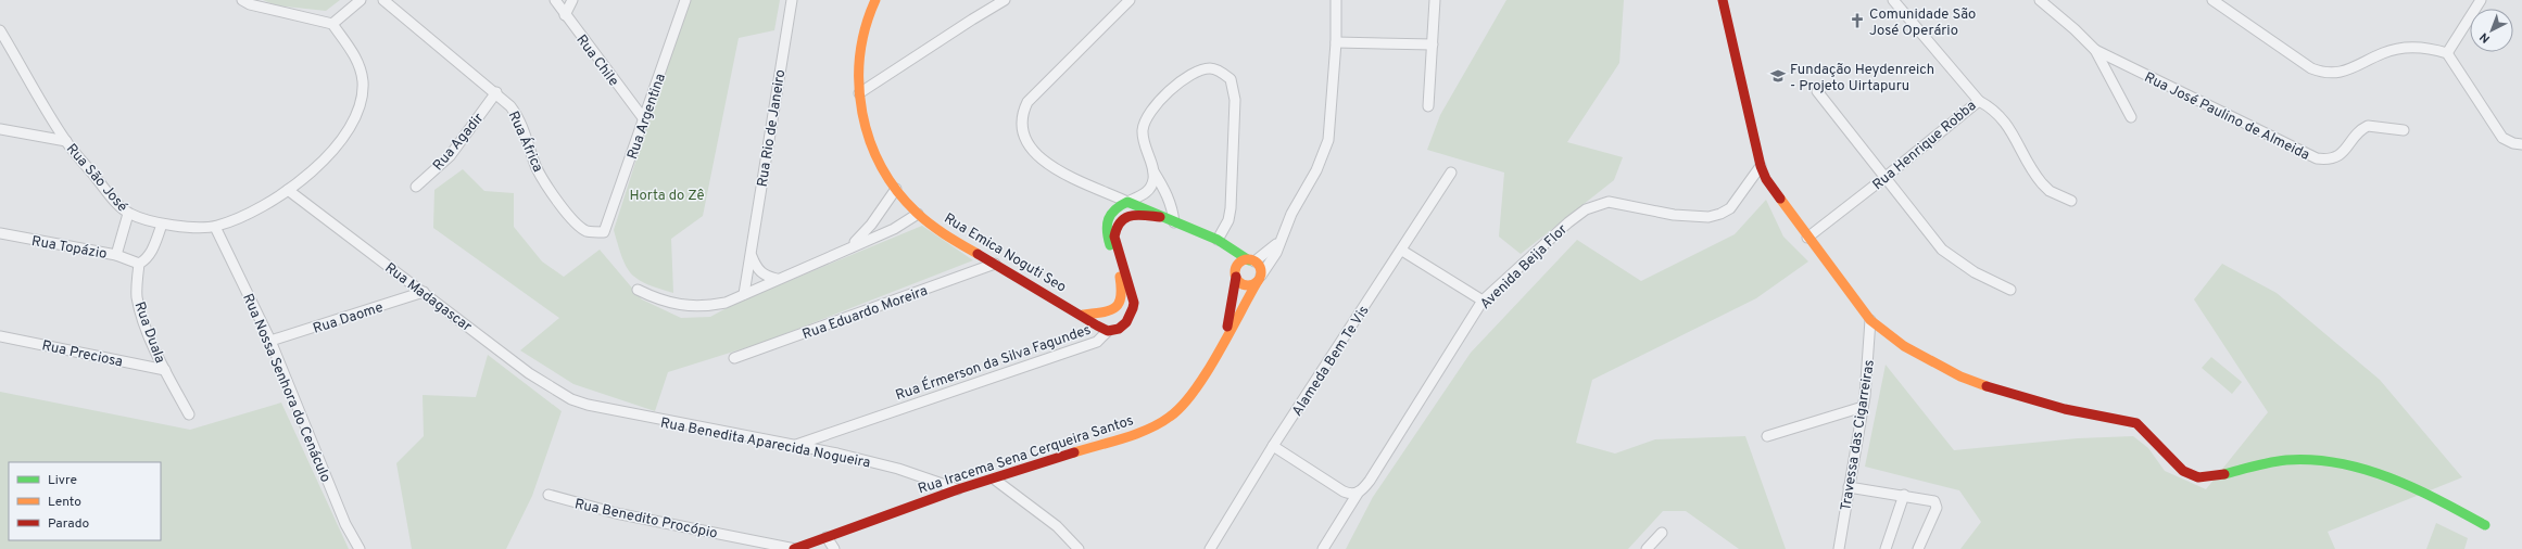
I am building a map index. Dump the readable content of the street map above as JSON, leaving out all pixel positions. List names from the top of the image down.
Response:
{
  "streets": {
    "main road": ["Rua Emica Noguti Seo", "Rua Érmerson da Silva Fagundes", "Rua Iracema Sena Cerqueira Santos"],
    "street": [
      "Rua Chile",
      "Rua José Paulino de Almeida",
      "Rua Argentina",
      "Rua Rio de Janeiro",
      "Rua Agadir",
      "Rua África",
      "Rua Henrique Robba",
      "Rua São José",
      "Rua Topázio",
      "Avenida Beija Flor",
      "Rua Madagascar",
      "Rua Eduardo Moreira",
      "Rua Daome",
      "Rua Duala",
      "Rua Preciosa",
      "Alameda Bem Te Vis",
      "Rua Nossa Senhora do Cenáculo",
      "Travessa das Cigarreiras",
      "Rua Benedita Aparecida Nogueira",
      "Rua Benedito Procópio"
    ]
  },
  "crossings": [
    ["Rua Chile", "Rua Argentina"],
    ["Rua Argentina", "Rua África"],
    ["Rua Agadir", "Rua África"],
    ["Rua São José", "Rua Madagascar"],
    ["Rua São José", "Rua Nossa Senhora do Cenáculo"],
    ["Rua Topázio", "Rua Duala"],
    ["Rua Emica Noguti Seo", "Rua Eduardo Moreira"],
    ["Rua Emica Noguti Seo", "Rua Érmerson da Silva Fagundes"],
    ["Rua Madagascar", "Rua Daome"],
    ["Rua Madagascar", "Rua Benedita Aparecida Nogueira"],
    ["Rua Daome", "Rua Nossa Senhora do Cenáculo"],
    ["Rua Duala", "Rua Preciosa"],
    ["Rua Érmerson da Silva Fagundes", "Rua Benedita Aparecida Nogueira"],
    ["Rua Benedita Aparecida Nogueira", "Rua Iracema Sena Cerqueira Santos"],
    ["Rua Iracema Sena Cerqueira Santos", "Rua Benedito Procópio"]
  ],
  "parks": ["Horta do Zê"],
  "places": {
    "church": ["Comunidade São José Operário"],
    "school or university": ["Fundação Heydenreich - Projeto Uirtapuru"]
  },
  "legend": ["Livre", "Lento", "Parado"],
  "north": "bottom left"
}
